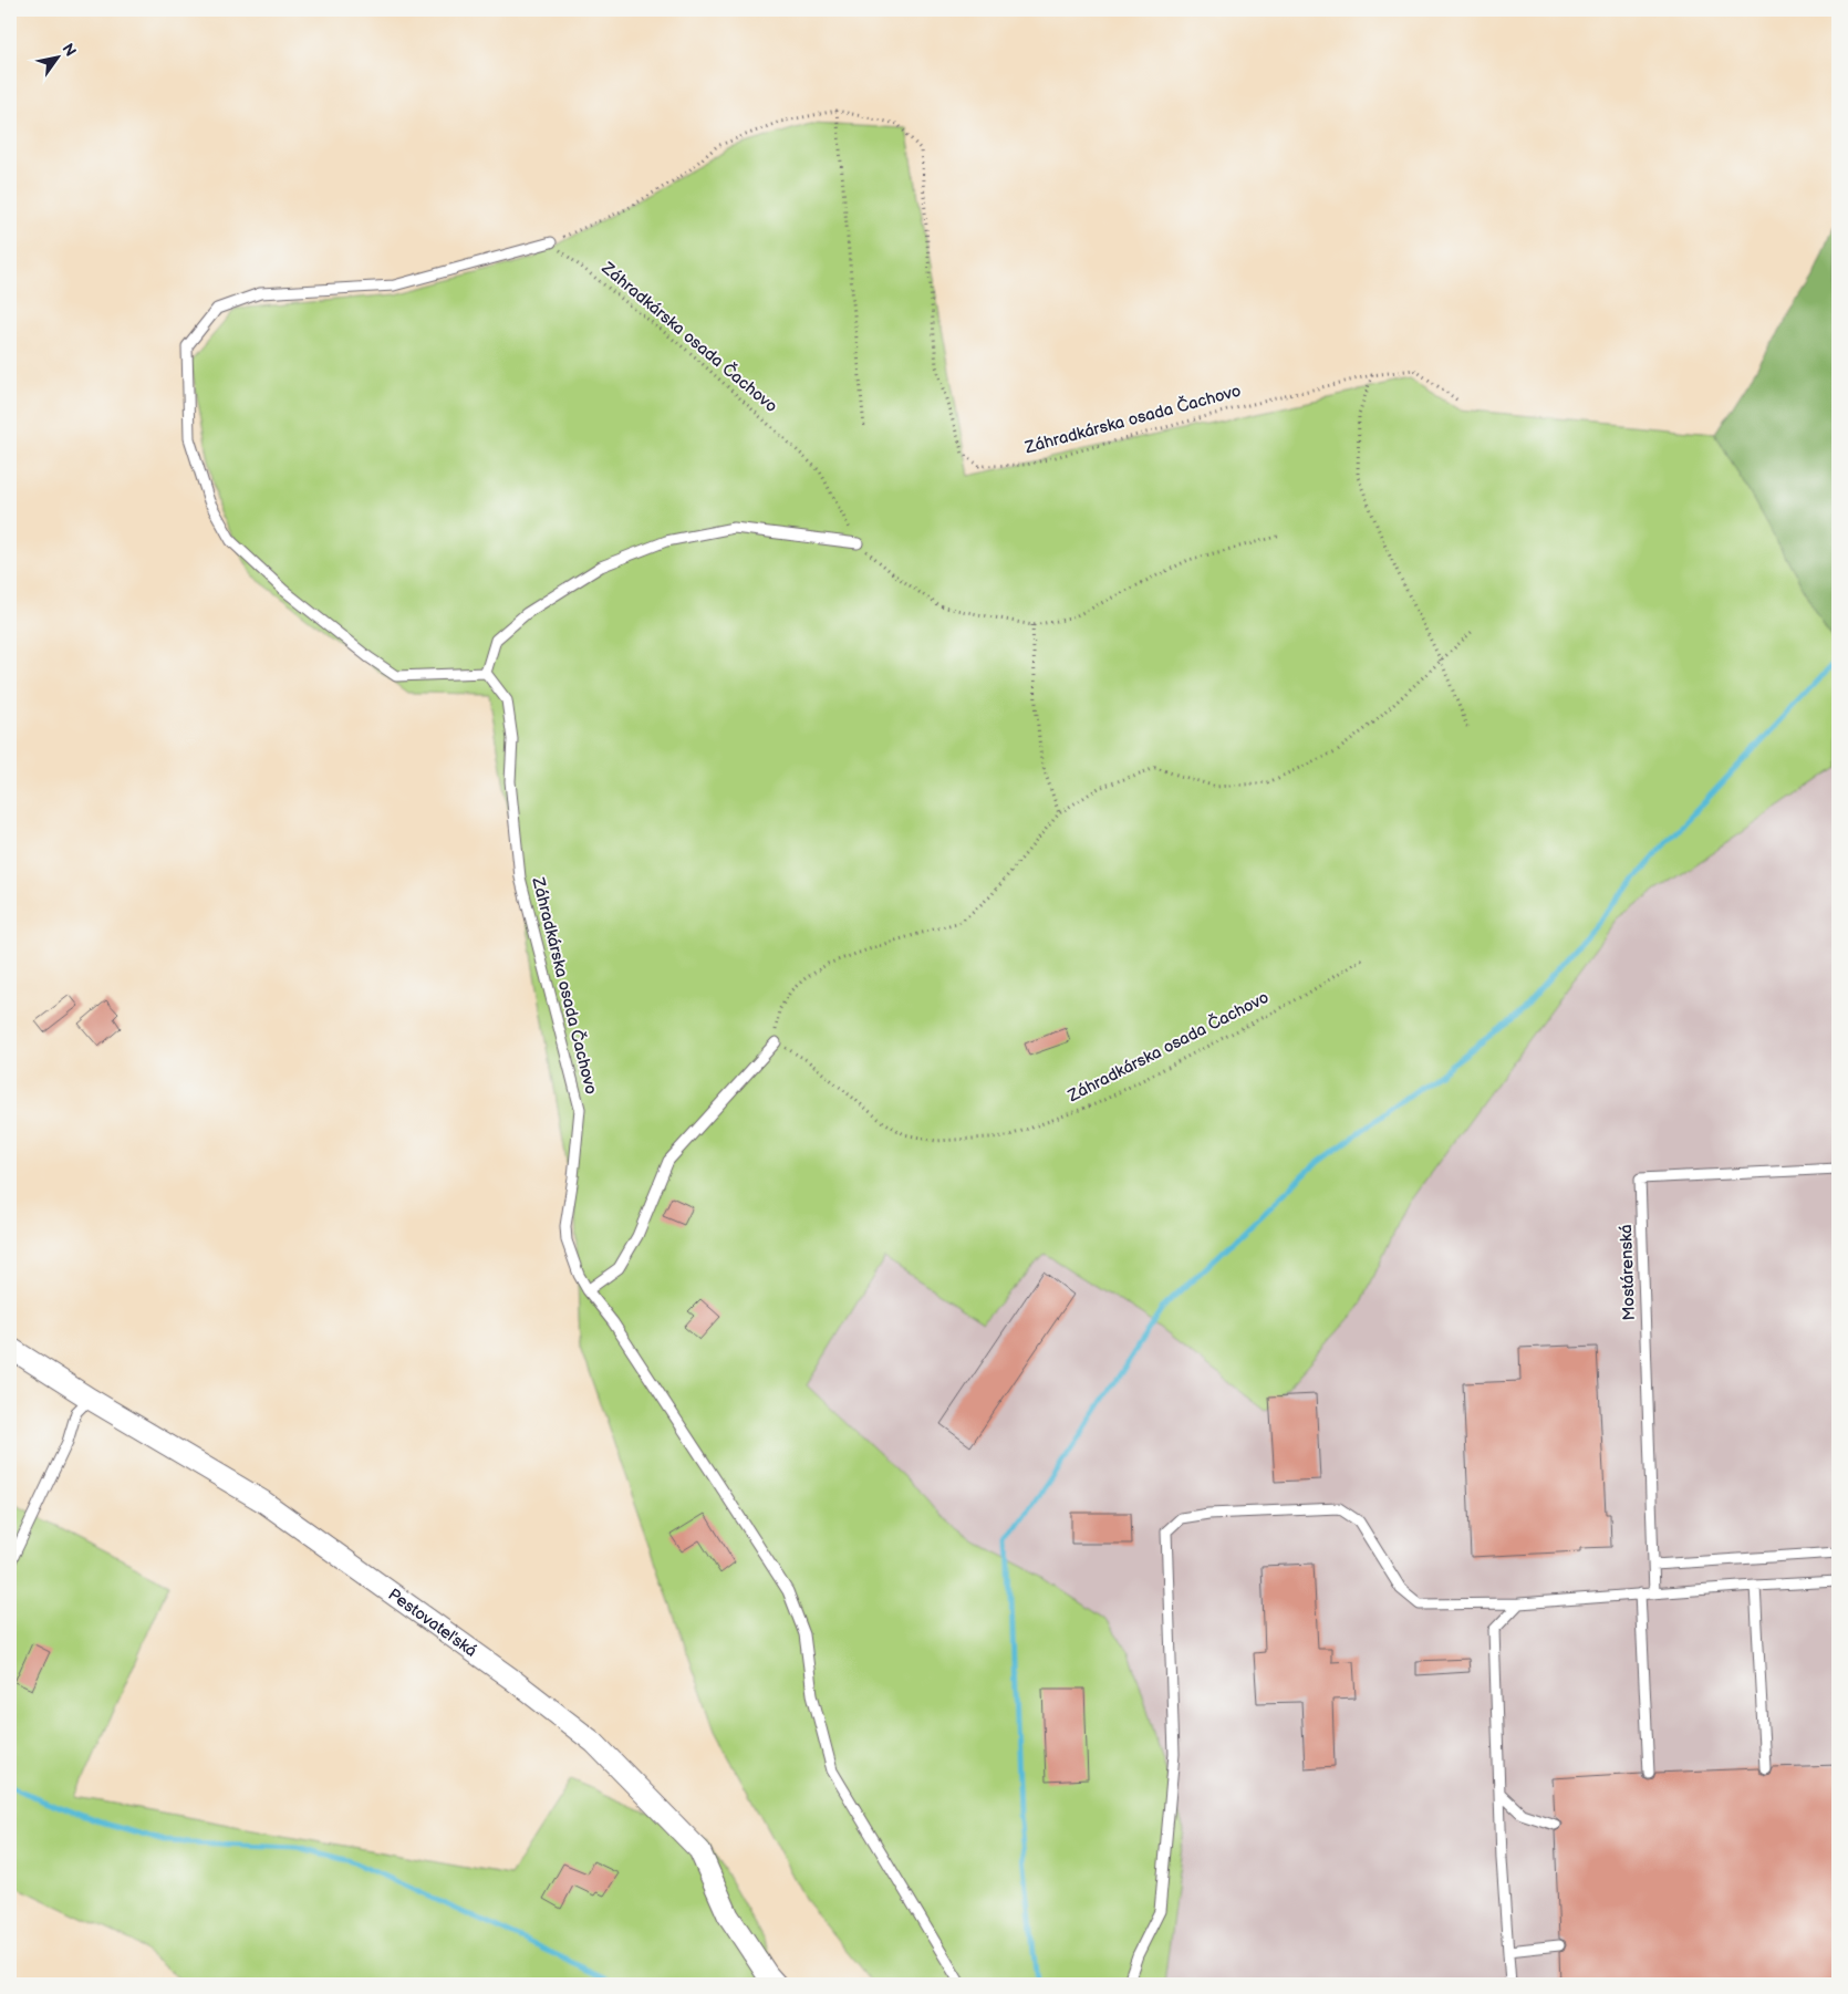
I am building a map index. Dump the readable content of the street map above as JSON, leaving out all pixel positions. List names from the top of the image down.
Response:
{
  "streets": {
    "street": ["Pestovateľská"],
    "lane": ["Záhradkárska osada Čachovo", "Mostárenská"]
  },
  "north": "top right"
}
